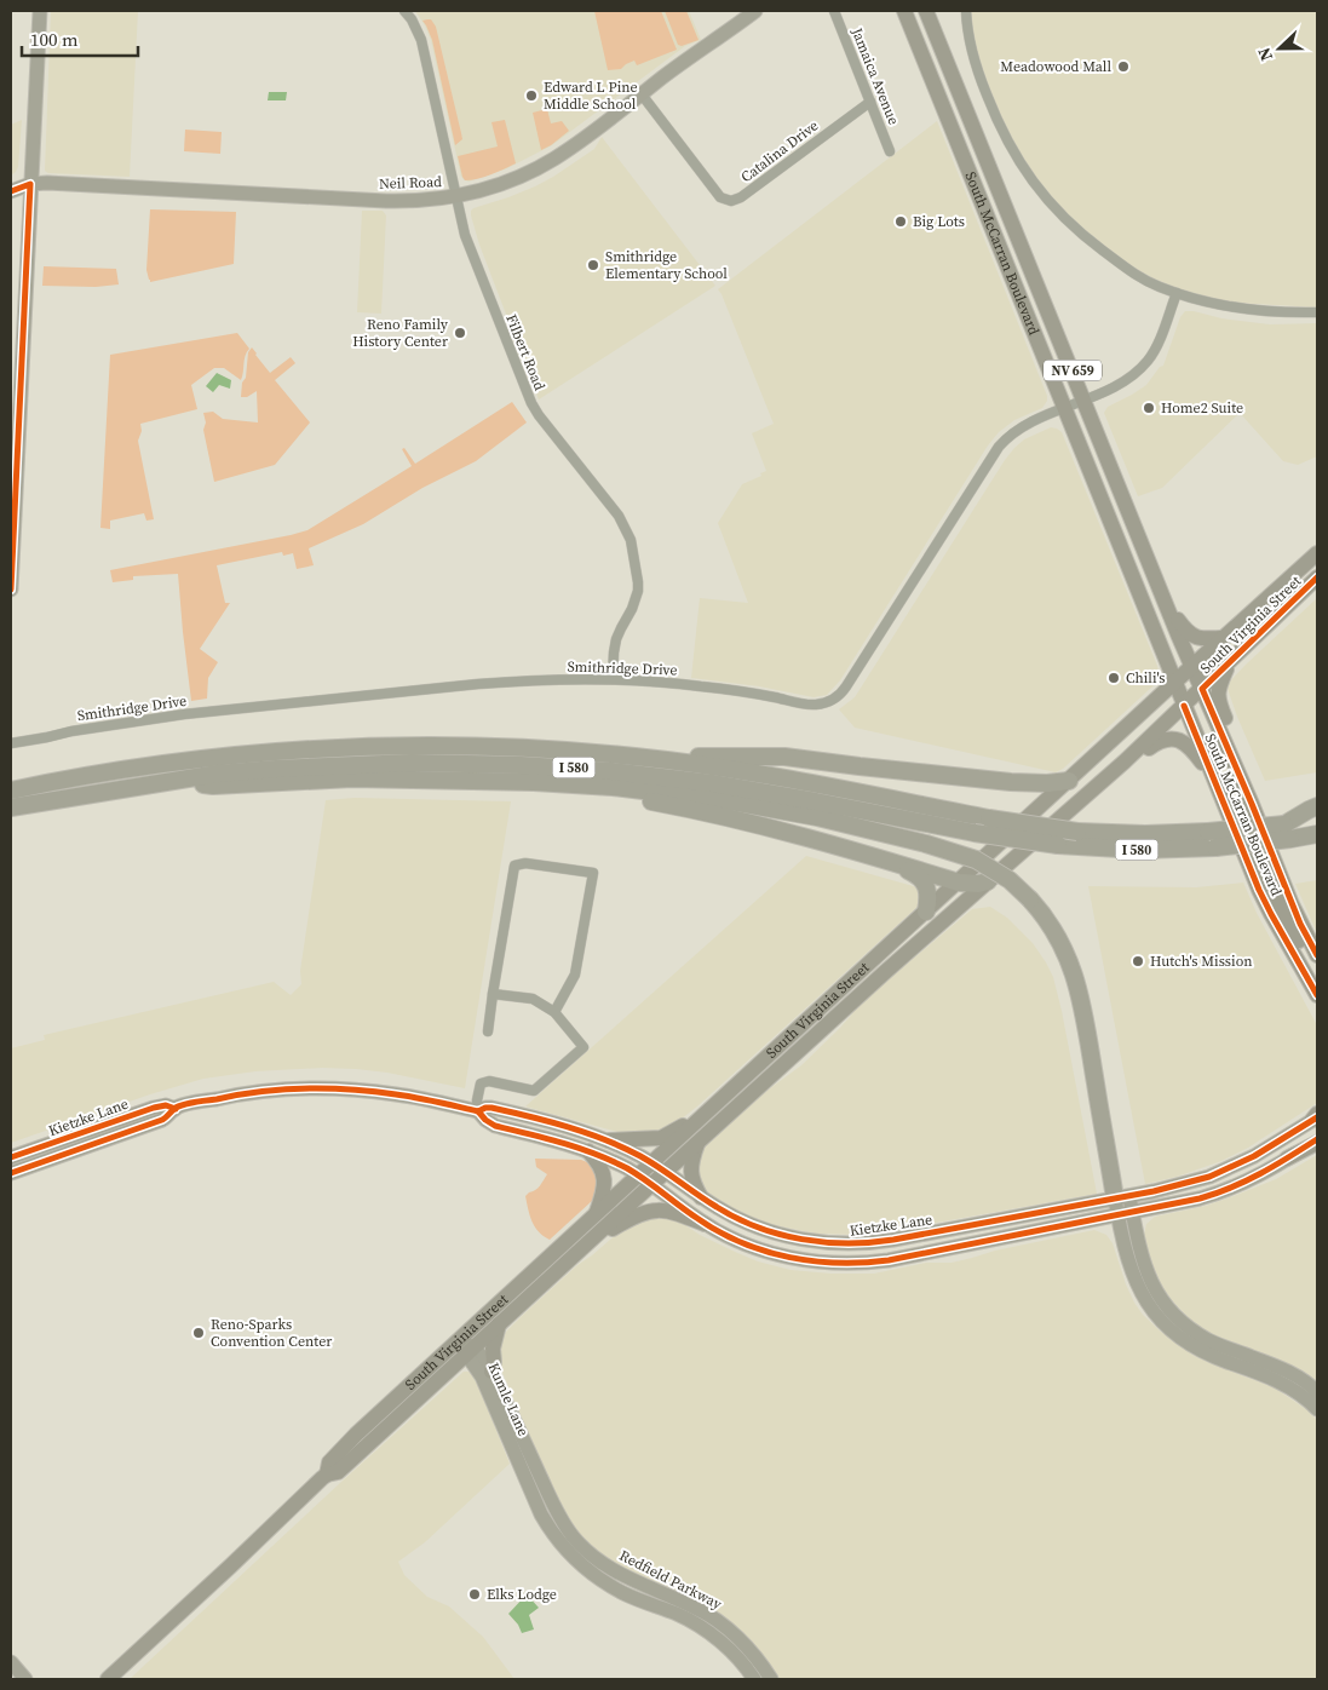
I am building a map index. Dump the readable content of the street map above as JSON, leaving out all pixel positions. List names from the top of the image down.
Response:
{
  "streets": {
    "highway": ["I 580"],
    "main road": ["South McCarran Boulevard", "NV 659", "South Virginia Street"],
    "street": [
      "Jamaica Avenue",
      "Catalina Drive",
      "Neil Road",
      "Filbert Road",
      "Smithridge Drive",
      "Kietzke Lane",
      "Kumle Lane",
      "Redfield Parkway"
    ]
  },
  "crossings": [
    ["Jamaica Avenue", "Catalina Drive"],
    ["Catalina Drive", "Neil Road"],
    ["Neil Road", "Filbert Road"],
    ["South McCarran Boulevard", "South Virginia Street"],
    ["South McCarran Boulevard", "Smithridge Drive"],
    ["Filbert Road", "Smithridge Drive"],
    ["South Virginia Street", "Kietzke Lane"],
    ["South Virginia Street", "Kumle Lane"],
    ["Kumle Lane", "Redfield Parkway"]
  ],
  "places": [
    "Meadowood Mall",
    "Edward L Pine Middle School",
    "Big Lots",
    "Smithridge Elementary School",
    "Reno Family History Center",
    "Home2 Suite",
    "Chili's",
    "Hutch's Mission",
    "Reno-Sparks Convention Center",
    "Elks Lodge"
  ],
  "scale_bar": "100 m",
  "north": "left"
}
